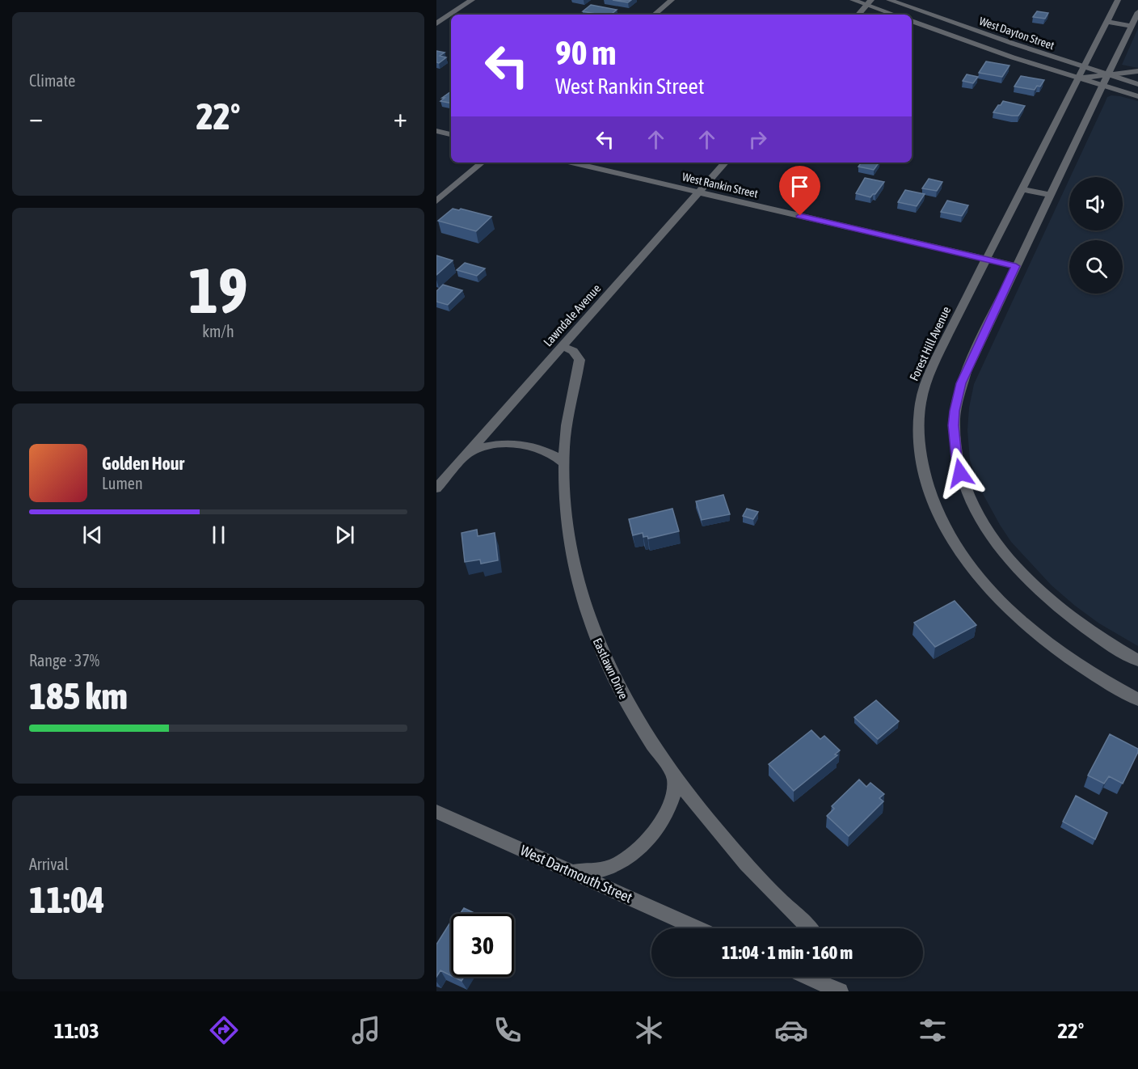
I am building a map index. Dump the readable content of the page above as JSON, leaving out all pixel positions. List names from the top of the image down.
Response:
{
  "streets": {
    "street": [
      "West Dayton Street",
      "West Rankin Street",
      "Lawndale Avenue",
      "Forest Hill Avenue",
      "Eastlawn Drive",
      "West Dartmouth Street"
    ]
  },
  "crossings": [
    ["West Dayton Street", "Forest Hill Avenue"],
    ["West Rankin Street", "Lawndale Avenue"],
    ["West Rankin Street", "Forest Hill Avenue"],
    ["Lawndale Avenue", "Eastlawn Drive"]
  ],
  "page": {
    "tile": [
      "Climate",
      ["19", "km/h"],
      ["Range · 37%", "185 km"],
      ["Arrival", "11:04"]
    ],
    "turn": ["90 m", "West Rankin Street"],
    "heat": ["−", "22°", "+"],
    "song": ["Golden Hour", "Lumen"],
    "limit": "30",
    "trip": "11:04 · 1 min · 160 m",
    "tabs": ["11:03", "22°"]
  }
}
